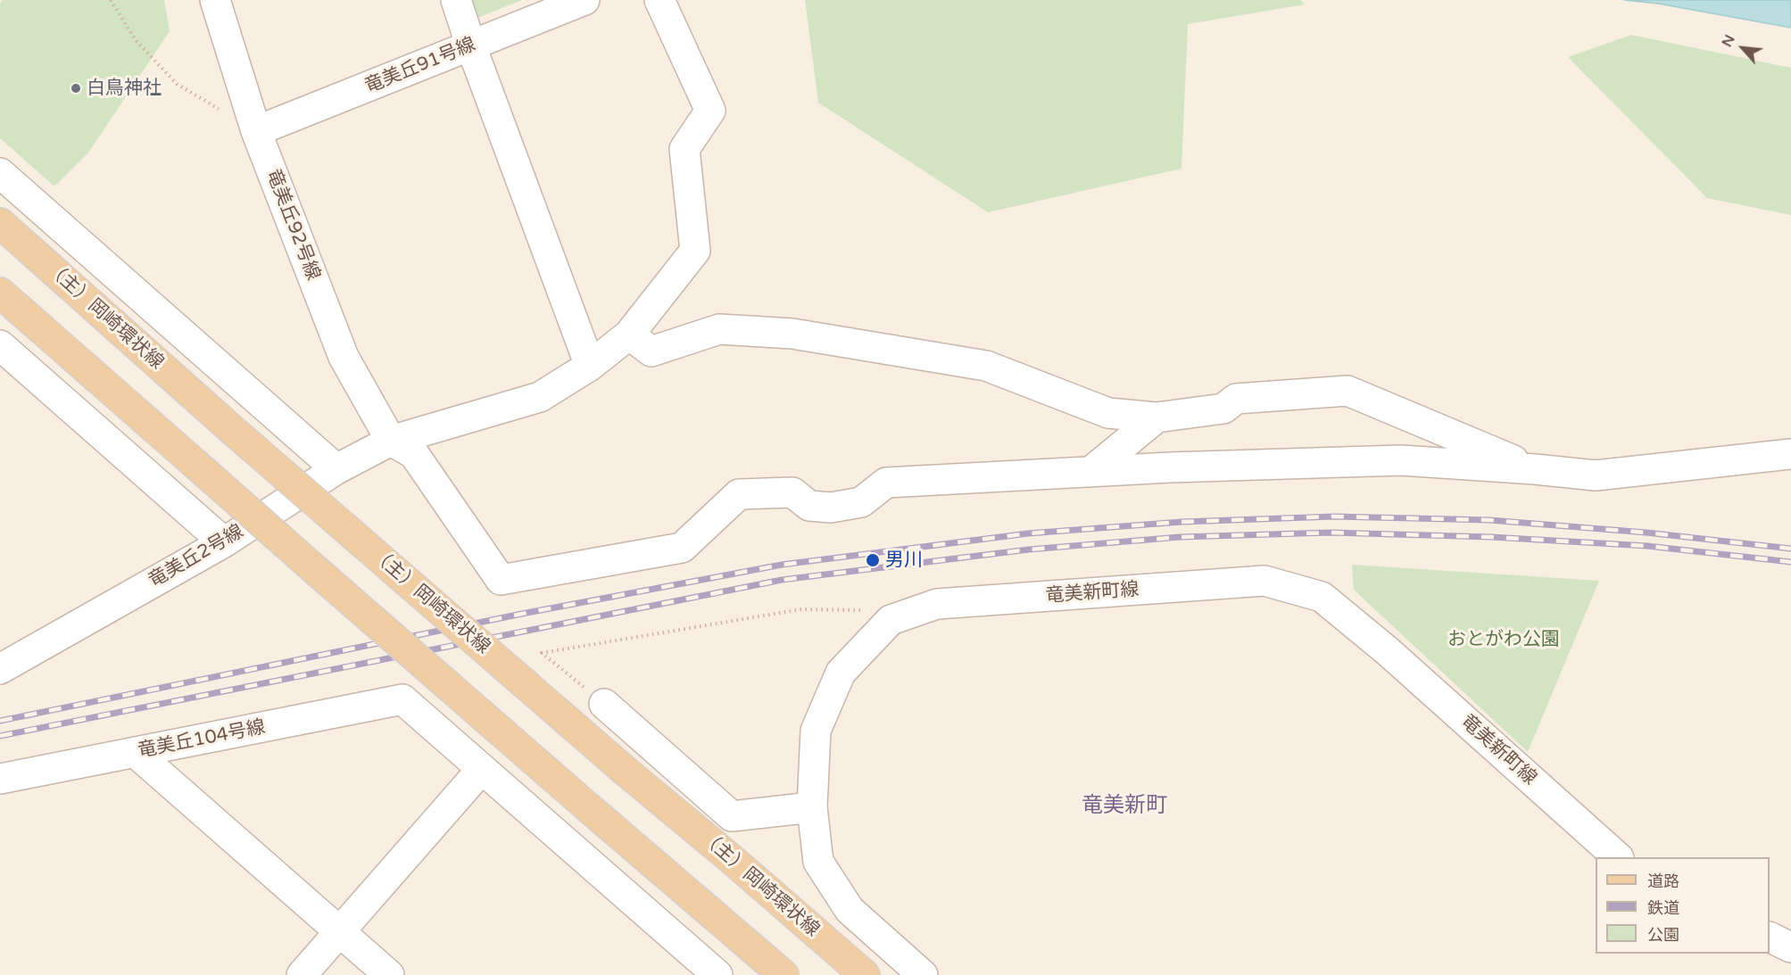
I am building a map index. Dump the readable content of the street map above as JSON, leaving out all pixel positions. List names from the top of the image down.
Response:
{
  "streets": {
    "main road": ["（主）岡崎環状線"],
    "street": [
      "竜美丘91号線",
      "竜美丘92号線",
      "竜美丘2号線",
      "竜美新町線",
      "竜美丘104号線"
    ]
  },
  "crossings": [
    ["竜美丘91号線", "竜美丘92号線"],
    ["竜美丘92号線", "竜美丘2号線"]
  ],
  "districts": ["竜美新町"],
  "parks": ["おとがわ公園"],
  "places": ["白鳥神社", "男川"],
  "legend": ["道路", "鉄道", "公園"],
  "north": "top left"
}
